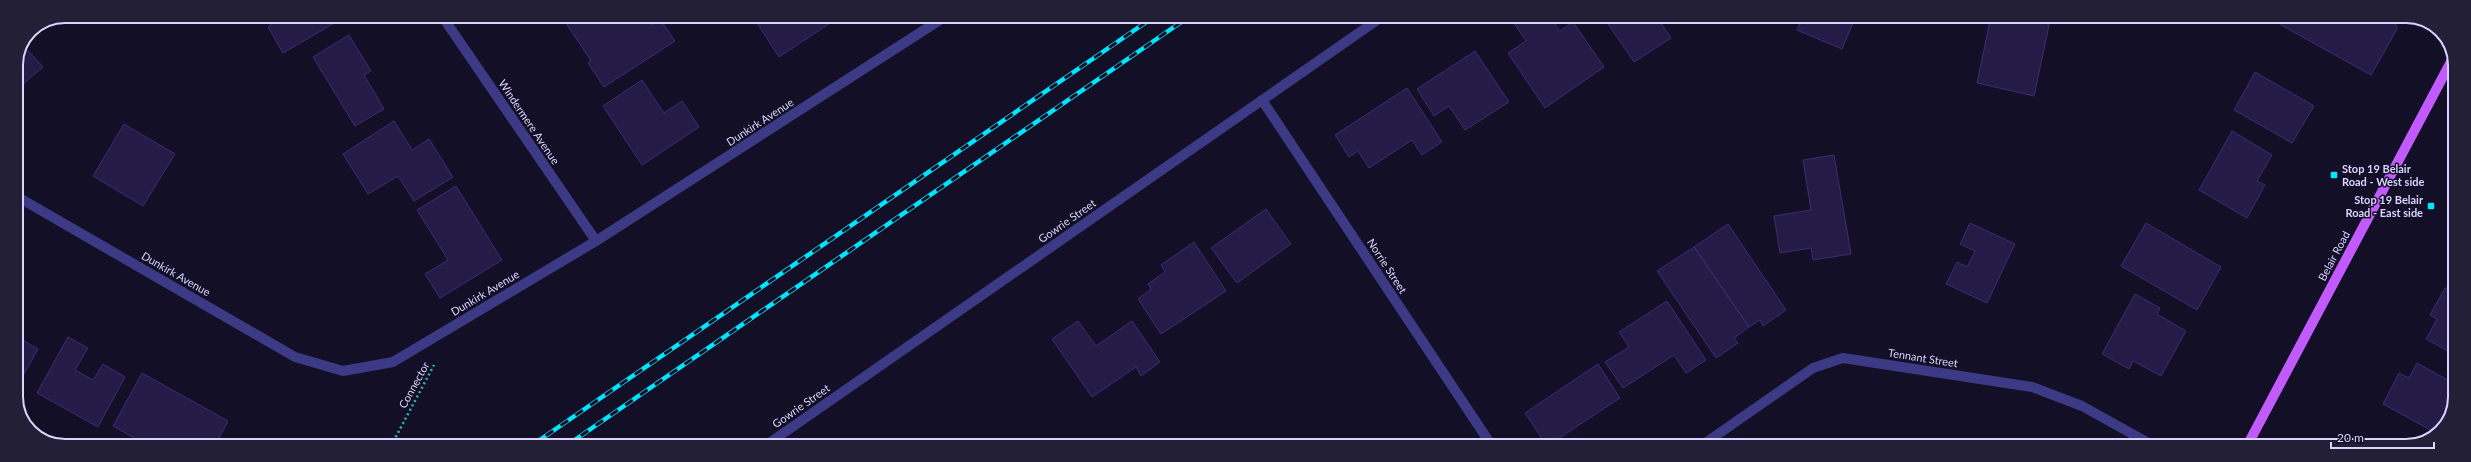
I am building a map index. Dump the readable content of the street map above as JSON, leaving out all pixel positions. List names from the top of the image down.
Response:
{
  "streets": {
    "main road": ["Belair Road"],
    "street": [
      "Windermere Avenue",
      "Dunkirk Avenue",
      "Gowrie Street",
      "Norrie Street",
      "Tennant Street"
    ],
    "path": ["Connector"]
  },
  "crossings": [
    ["Windermere Avenue", "Dunkirk Avenue"],
    ["Dunkirk Avenue", "Connector"],
    ["Gowrie Street", "Norrie Street"]
  ],
  "places": {
    "transit": ["Stop 19 Belair Road - West side", "Stop 19 Belair Road - East side"]
  },
  "scale_bar": "20 m"
}
